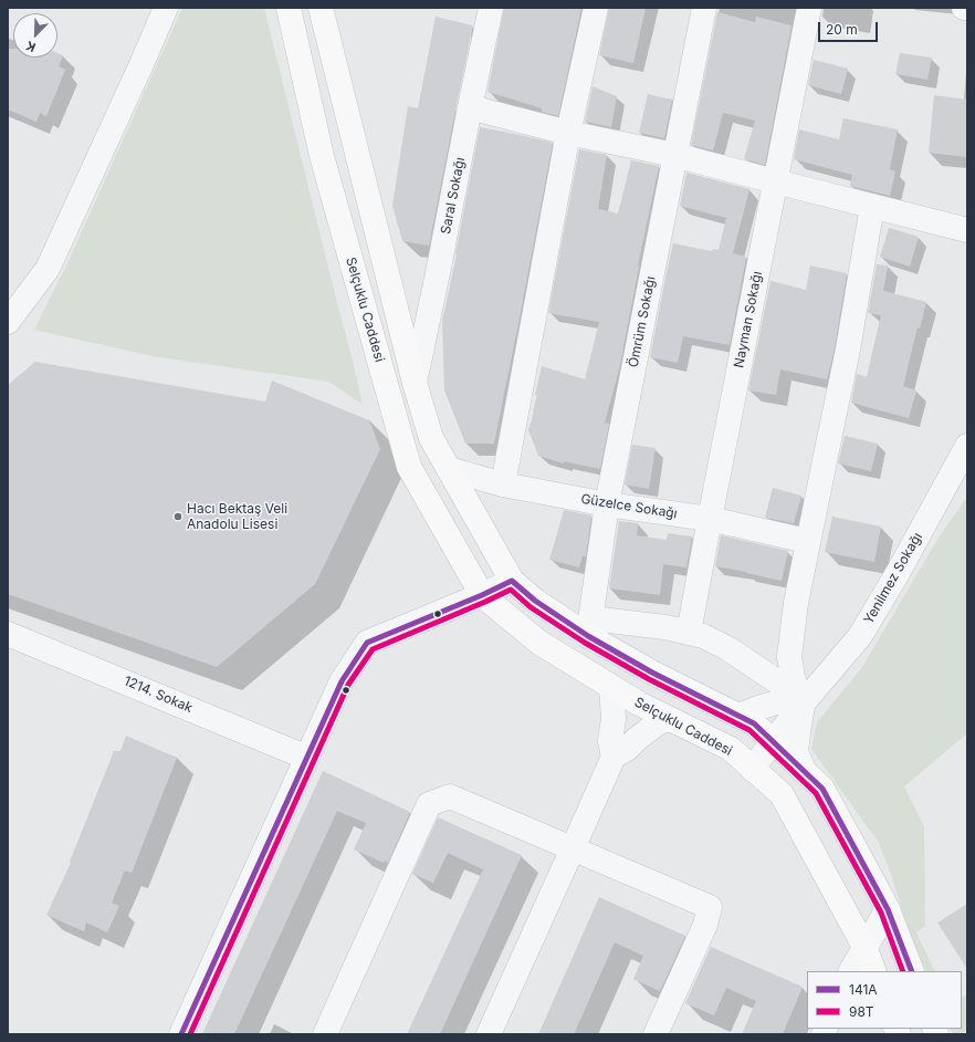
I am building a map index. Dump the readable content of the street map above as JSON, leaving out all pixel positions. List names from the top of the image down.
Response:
{
  "streets": {
    "main road": ["Selçuklu Caddesi"],
    "street": [
      "Saral Sokağı",
      "Nayman Sokağı",
      "Ömrüm Sokağı",
      "Güzelce Sokağı",
      "Yenilmez Sokağı",
      "1214. Sokak"
    ]
  },
  "crossings": [
    ["Selçuklu Caddesi", "Yenilmez Sokağı"],
    ["Nayman Sokağı", "Güzelce Sokağı"],
    ["Ömrüm Sokağı", "Güzelce Sokağı"]
  ],
  "places": ["Hacı Bektaş Veli Anadolu Lisesi"],
  "lines": ["transit line 141A", "transit line 98T"],
  "legend": ["141A", "98T"],
  "scale_bar": "20 m",
  "north": "bottom left"
}
